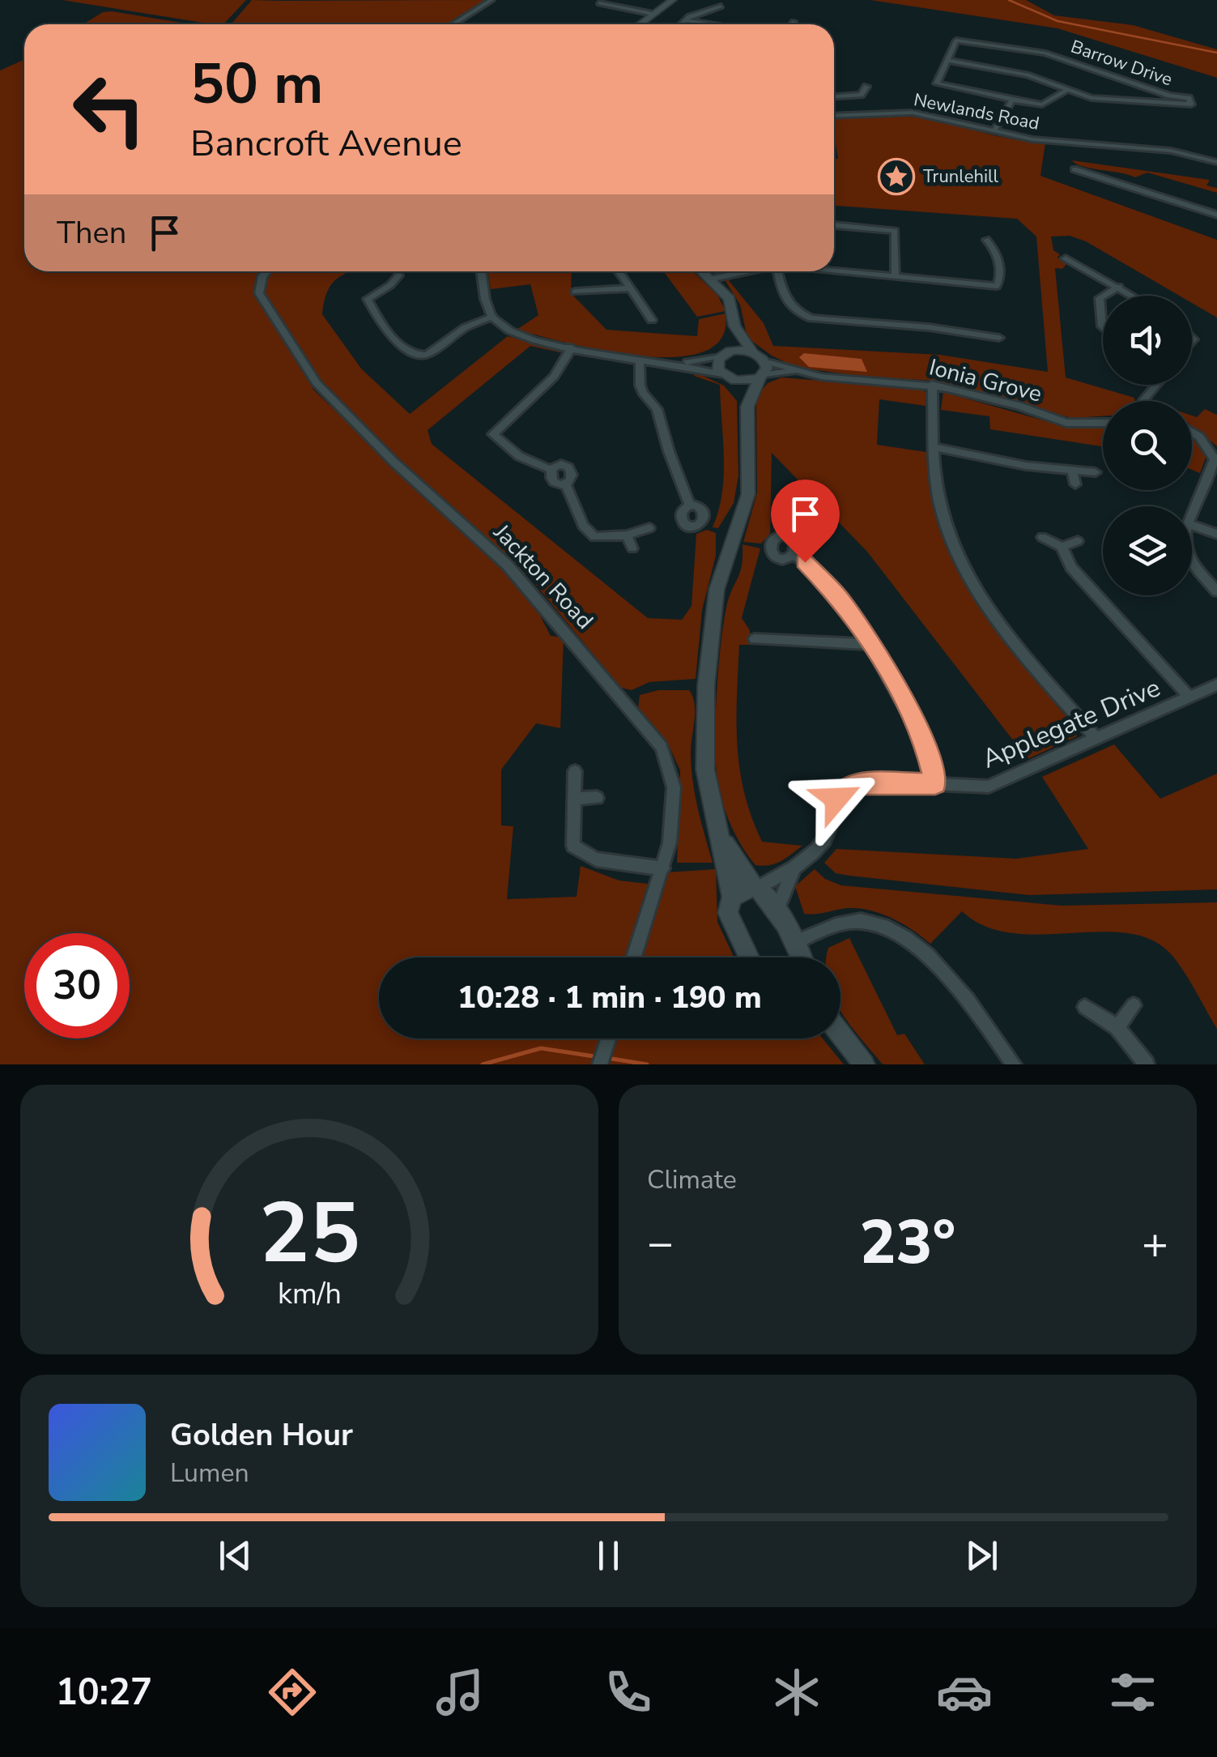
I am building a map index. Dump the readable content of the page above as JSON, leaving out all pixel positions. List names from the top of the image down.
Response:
{
  "streets": {
    "street": [
      "Barrow Drive",
      "Newlands Road",
      "Ionia Grove",
      "Jackton Road",
      "Applegate Drive"
    ]
  },
  "places": {
    "place": ["Trunlehill"]
  },
  "page": {
    "turn": ["50 m", "Bancroft Avenue"],
    "then": "Then",
    "limit": "30",
    "trip": "10:28 · 1 min · 190 m",
    "tile": "Climate",
    "heat": ["−", "23°", "+"],
    "song": ["Golden Hour", "Lumen"],
    "tabs": "10:27",
    "gauge": ["25", "km/h"]
  }
}
